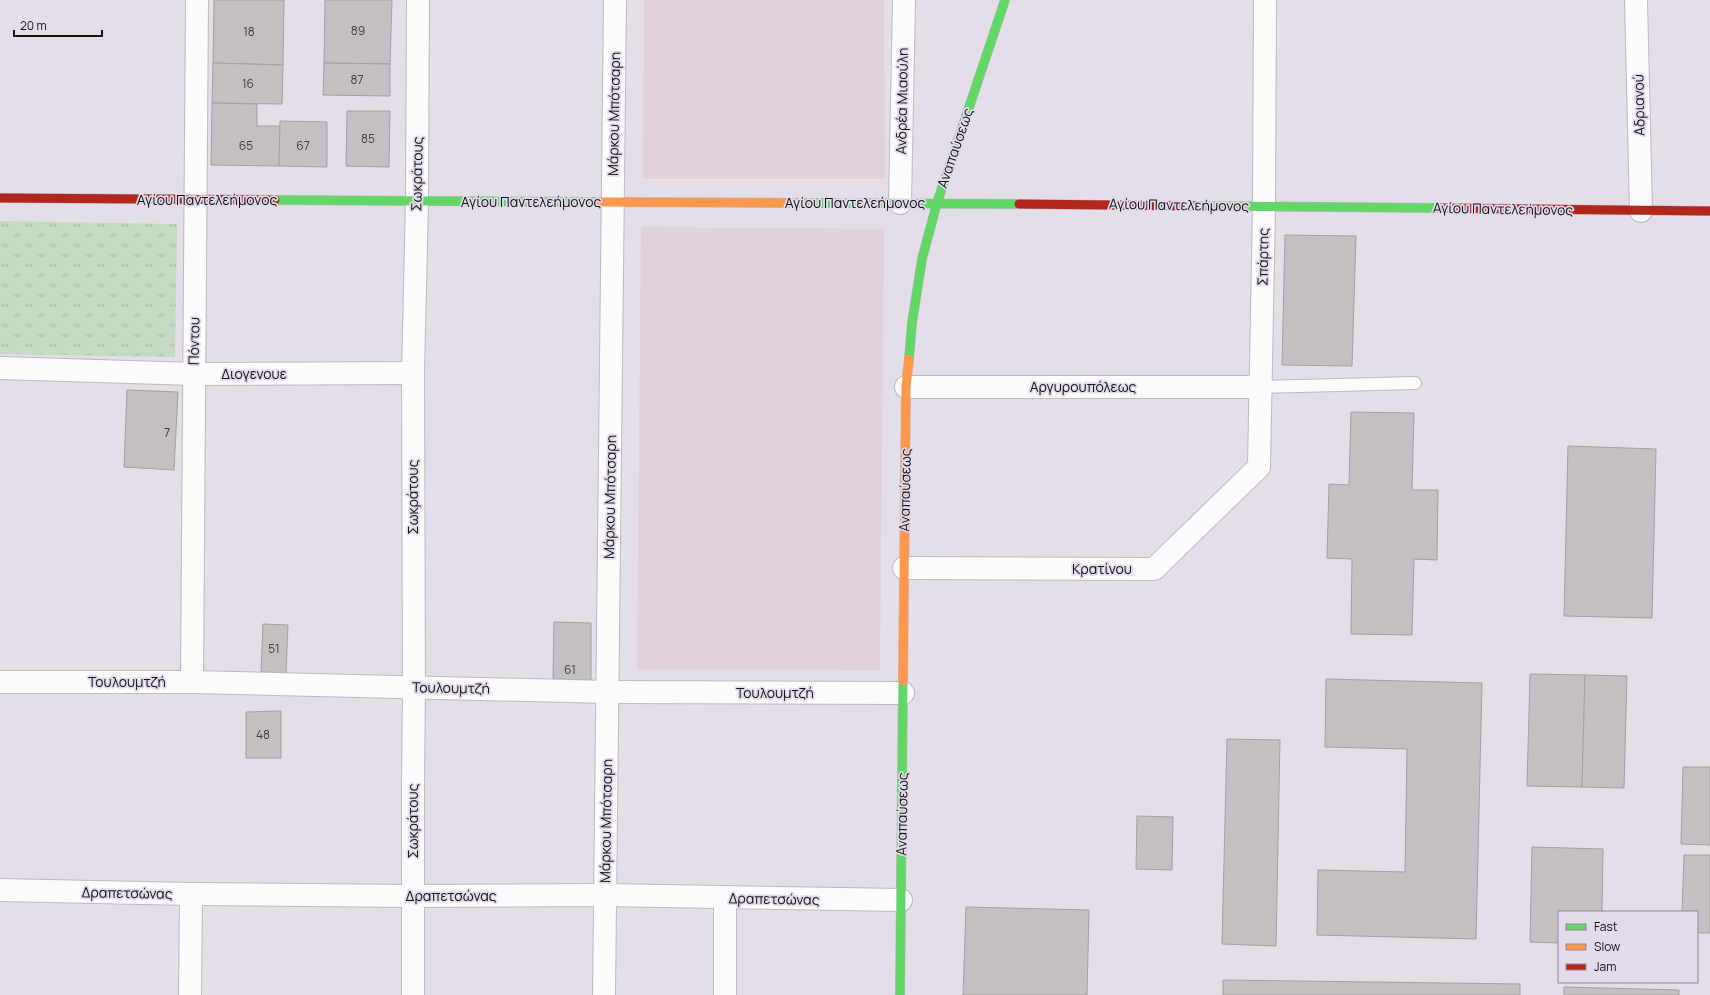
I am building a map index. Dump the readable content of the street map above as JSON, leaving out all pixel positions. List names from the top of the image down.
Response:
{
  "streets": {
    "street": [
      "Ανδρέα Μιαούλη",
      "Αδριανού",
      "Μάρκου Μπότσαρη",
      "Αναπαύσεως",
      "Σωκράτους",
      "Αγίου Παντελεήμονος",
      "Σπάρτης",
      "Πόντου",
      "Διογενουε",
      "Αργυρουπόλεως",
      "Κρατίνου",
      "Τουλουμτζή",
      "Δραπετσώνας"
    ]
  },
  "crossings": [
    ["Ανδρέα Μιαούλη", "Αγίου Παντελεήμονος"],
    ["Αδριανού", "Αγίου Παντελεήμονος"],
    ["Μάρκου Μπότσαρη", "Αγίου Παντελεήμονος"],
    ["Μάρκου Μπότσαρη", "Τουλουμτζή"],
    ["Μάρκου Μπότσαρη", "Δραπετσώνας"],
    ["Αναπαύσεως", "Αγίου Παντελεήμονος"],
    ["Αναπαύσεως", "Αργυρουπόλεως"],
    ["Αναπαύσεως", "Κρατίνου"],
    ["Αναπαύσεως", "Τουλουμτζή"],
    ["Αναπαύσεως", "Δραπετσώνας"],
    ["Σωκράτους", "Αγίου Παντελεήμονος"],
    ["Σωκράτους", "Διογενουε"],
    ["Σωκράτους", "Τουλουμτζή"],
    ["Σωκράτους", "Δραπετσώνας"],
    ["Αγίου Παντελεήμονος", "Σπάρτης"],
    ["Αγίου Παντελεήμονος", "Πόντου"],
    ["Σπάρτης", "Αργυρουπόλεως"],
    ["Σπάρτης", "Κρατίνου"],
    ["Πόντου", "Διογενουε"],
    ["Πόντου", "Τουλουμτζή"]
  ],
  "house_numbers": [
    "89",
    "18",
    "87",
    "16",
    "85",
    "65",
    "67",
    "7",
    "51",
    "61",
    "48"
  ],
  "legend": ["Fast", "Slow", "Jam"],
  "scale_bar": "20 m"
}
